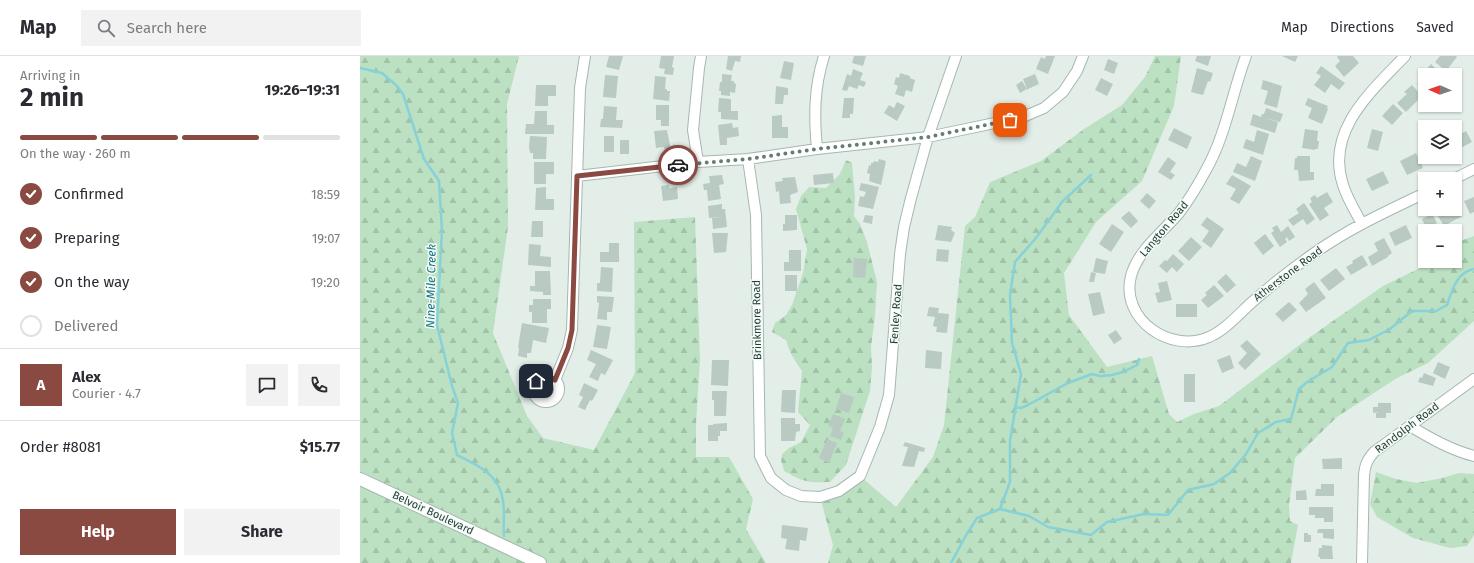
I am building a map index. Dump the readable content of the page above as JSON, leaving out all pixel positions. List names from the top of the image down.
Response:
{
  "streets": {
    "street": [
      "Langton Road",
      "Atherstone Road",
      "Fenley Road",
      "Brinkmore Road",
      "Randolph Road",
      "Belvoir Boulevard"
    ]
  },
  "crossings": [
    ["Langton Road", "Atherstone Road"],
    ["Fenley Road", "Brinkmore Road"]
  ],
  "water": ["Nine-Mile Creek"],
  "north": "left",
  "page": {
    "header": "Map",
    "search": "Search here",
    "nav": ["Map", "Directions", "Saved"],
    "heading": ["2 min", "Arriving in", "19:26–19:31"],
    "panel": [
      "Alex",
      "Courier · 4.7",
      "Order #8081",
      "$15.77"
    ],
    "map_buttons": ["+", "−"],
    "bar": "On the way · 260 m",
    "list": [
      ["Confirmed", "18:59"],
      ["Preparing", "19:07"],
      ["On the way", "19:20"],
      "Delivered"
    ],
    "round": "A",
    "buttons": ["Help", "Share"]
  }
}
